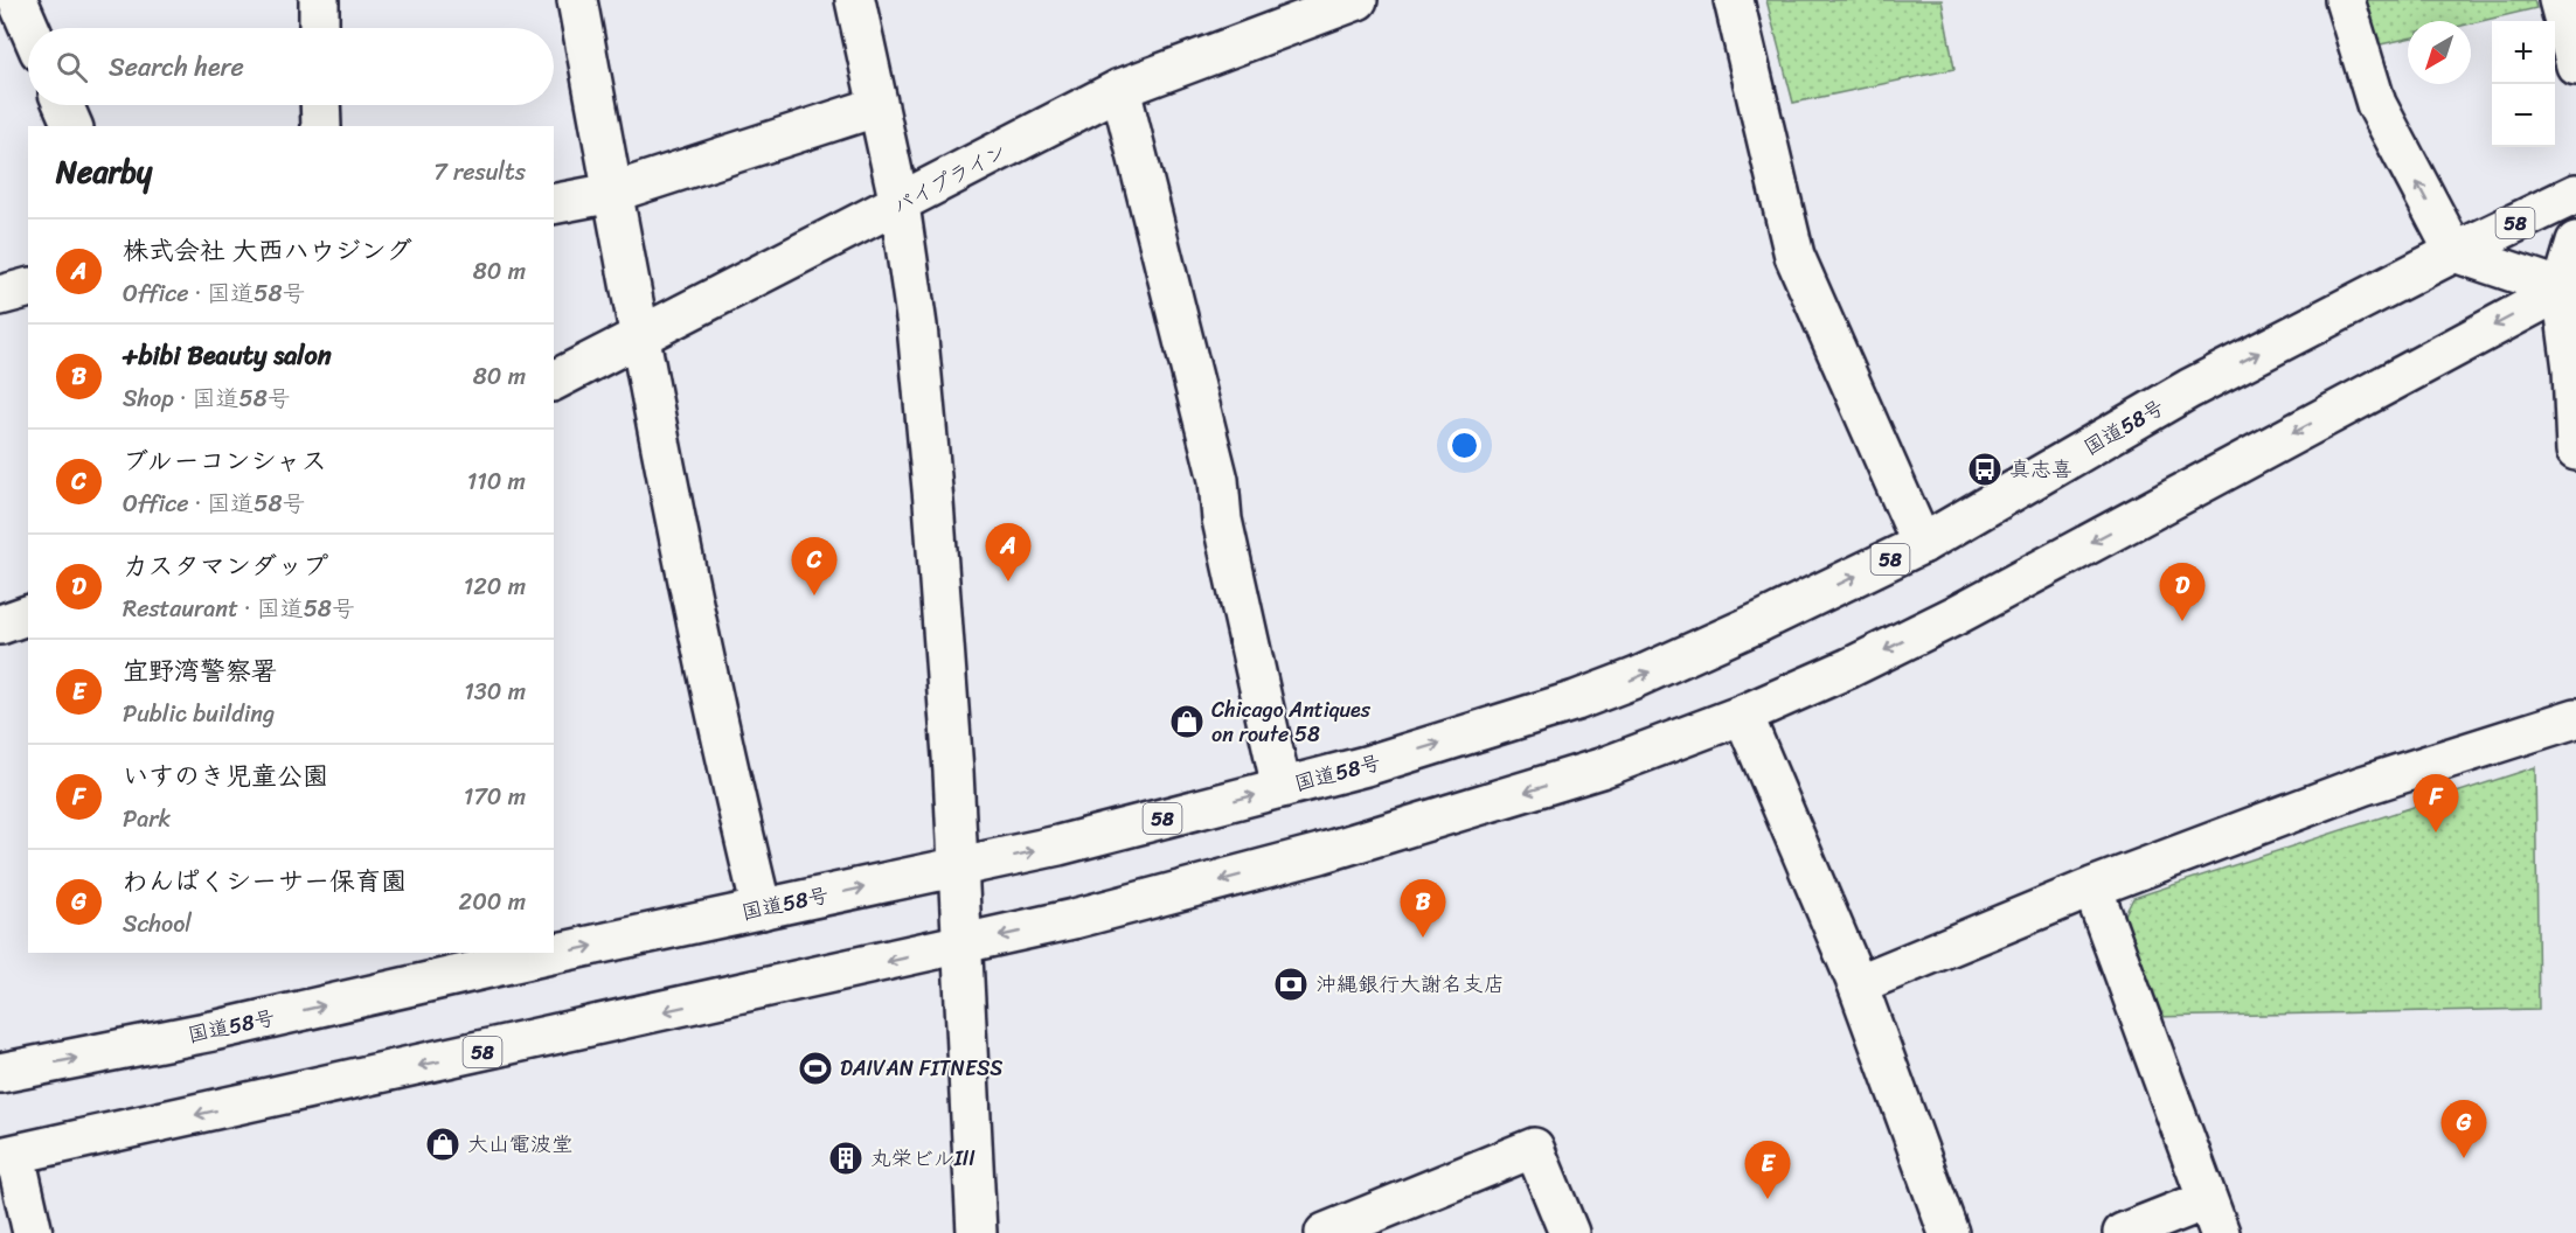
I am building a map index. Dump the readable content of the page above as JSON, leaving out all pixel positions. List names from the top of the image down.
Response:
{
  "streets": {
    "main road": ["パイプライン", "58", "国道58号"]
  },
  "places": {
    "bus stop": ["真志喜"],
    "shop": ["Chicago Antiques on route 58", "大山電波堂"],
    "bank": ["沖縄銀行大謝名支店"],
    "sports": ["DAIVAN FITNESS"],
    "building": ["丸栄ビルIII"]
  },
  "north": "bottom left",
  "page": {
    "map_buttons": ["+", "−"],
    "search": "Search here",
    "heading": ["Nearby", "7 results"],
    "list": [
      {
        "mark": "A",
        "name": "株式会社 大西ハウジング",
        "note": "Office · 国道58号",
        "value": "80 m"
      },
      {
        "mark": "B",
        "name": "+bibi Beauty salon",
        "note": "Shop · 国道58号",
        "value": "80 m"
      },
      {
        "mark": "C",
        "name": "ブルーコンシャス",
        "note": "Office · 国道58号",
        "value": "110 m"
      },
      {
        "mark": "D",
        "name": "カスタマンダップ",
        "note": "Restaurant · 国道58号",
        "value": "120 m"
      },
      {
        "mark": "E",
        "name": "宜野湾警察署",
        "note": "Public building",
        "value": "130 m"
      },
      {
        "mark": "F",
        "name": "いすのき児童公園",
        "note": "Park",
        "value": "170 m"
      },
      {
        "mark": "G",
        "name": "わんぱくシーサー保育園",
        "note": "School",
        "value": "200 m"
      }
    ],
    "pins": [
      "A",
      "C",
      "D",
      "F",
      "B",
      "G",
      "E"
    ]
  }
}
